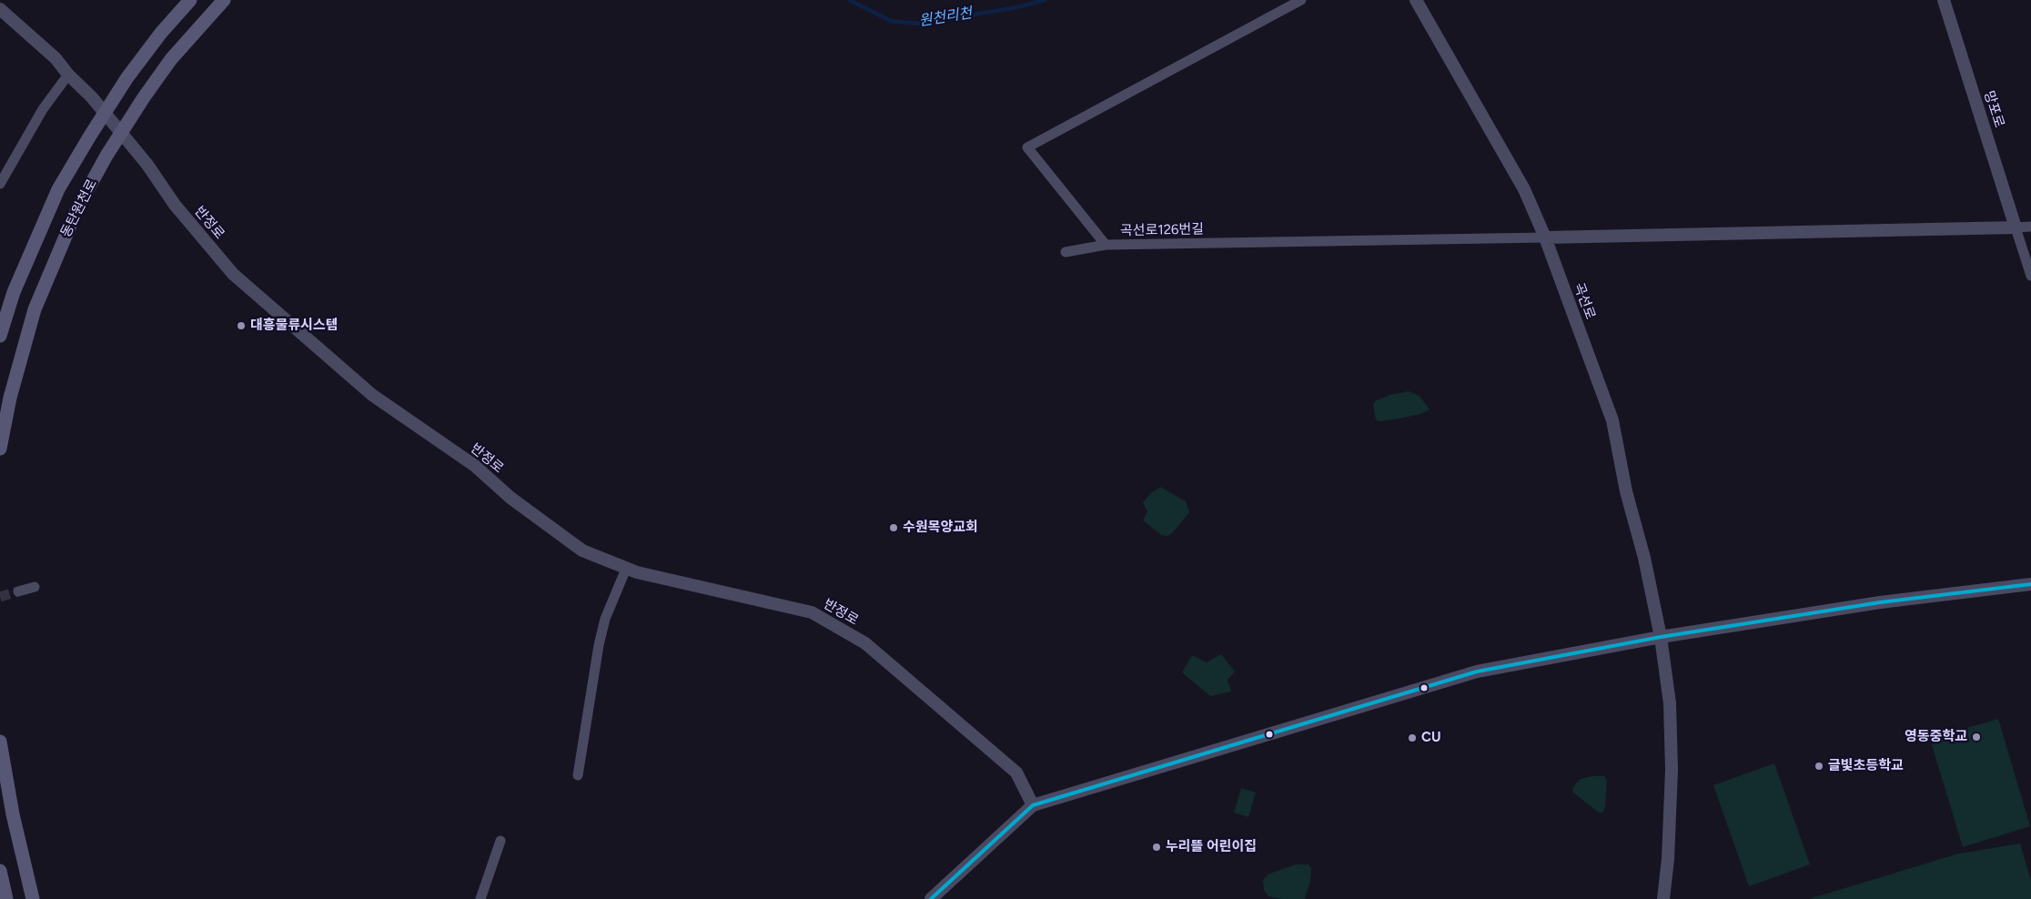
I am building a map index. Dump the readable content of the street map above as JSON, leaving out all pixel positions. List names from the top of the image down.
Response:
{
  "streets": {
    "main road": ["동탄원천로"],
    "street": [
      "망포로",
      "반정로",
      "곡선로126번길",
      "곡선로"
    ]
  },
  "crossings": [
    ["곡선로126번길", "곡선로"]
  ],
  "water": ["원천리천"],
  "places": [
    "대흥물류시스템",
    "수원목양교회",
    "영동중학교",
    "CU",
    "글빛초등학교",
    "누리뜰 어린이집"
  ]
}
